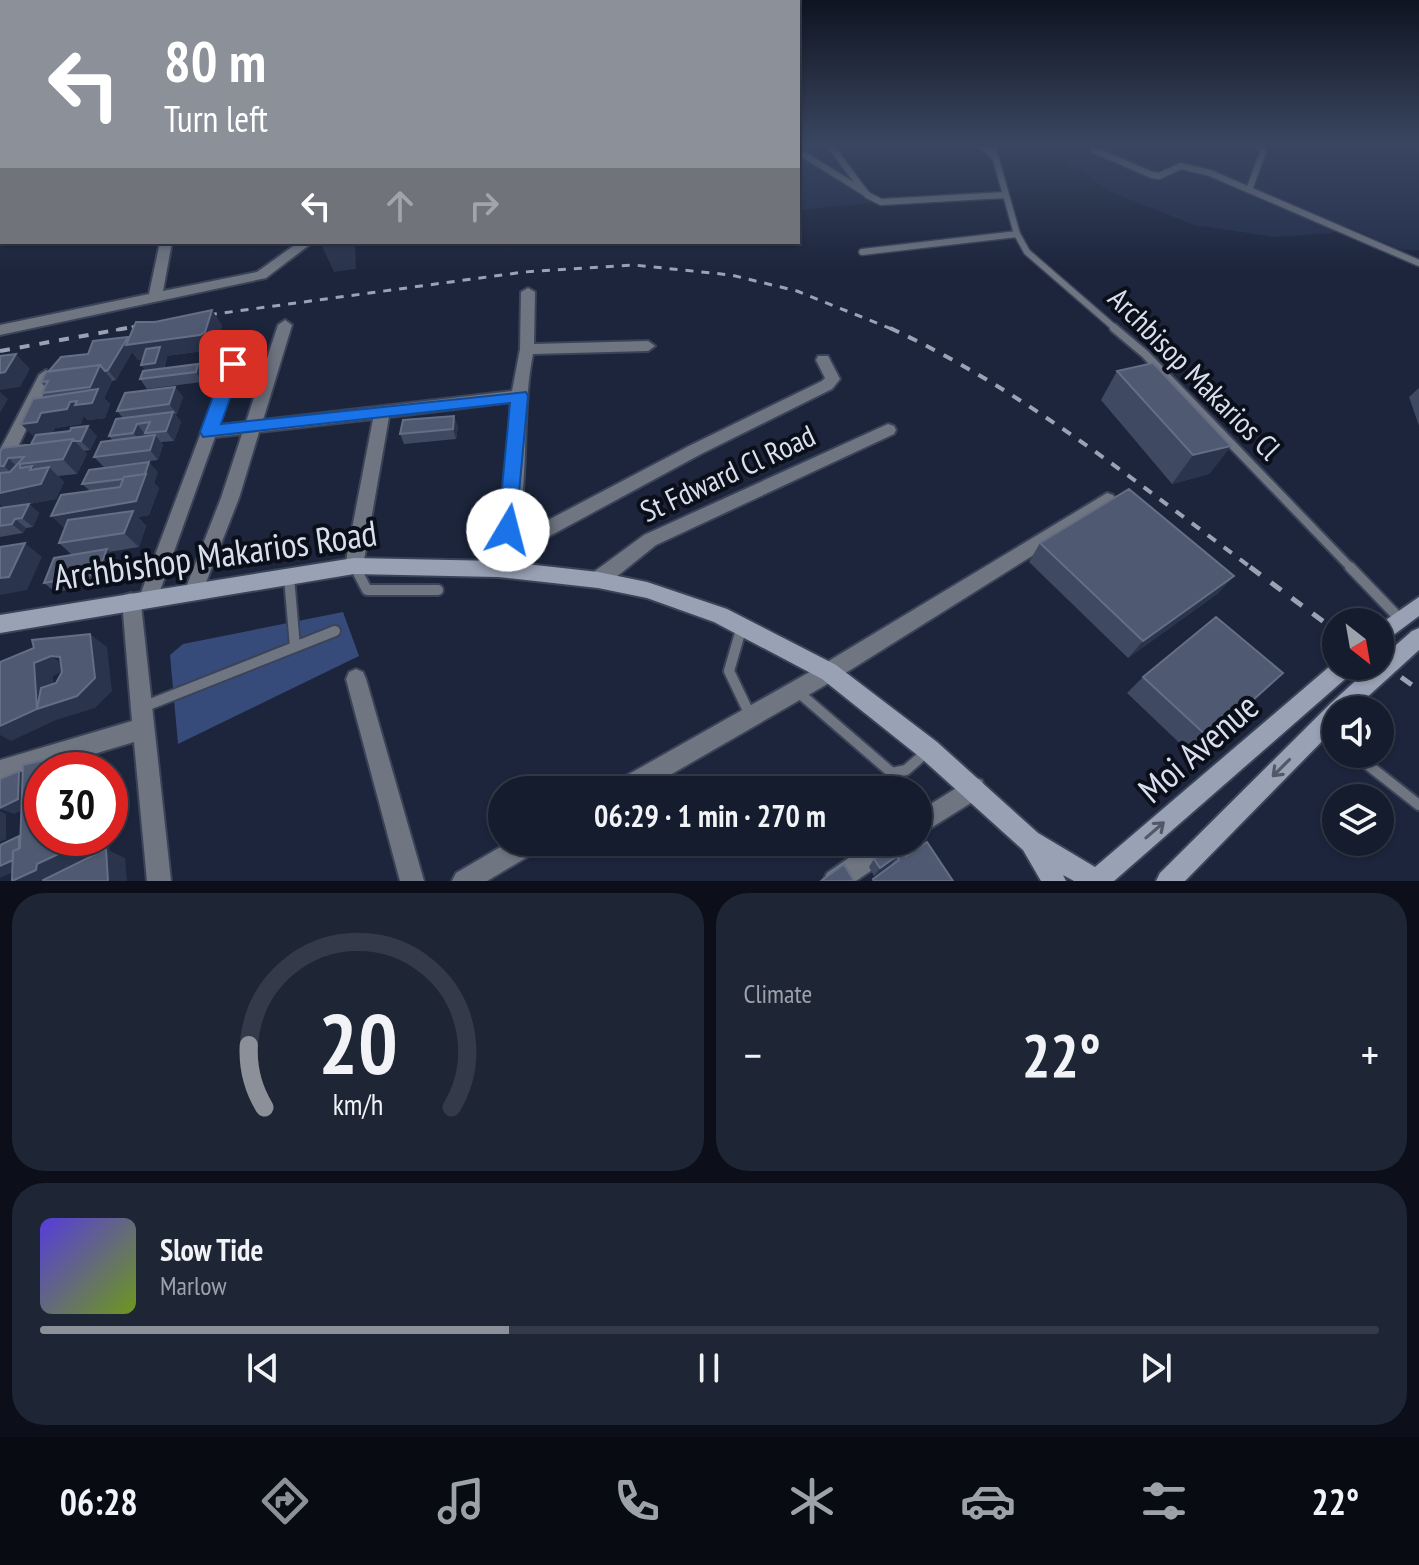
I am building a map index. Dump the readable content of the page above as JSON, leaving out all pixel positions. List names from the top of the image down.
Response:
{
  "streets": {
    "street": ["St Fdward Cl Road", "Archbishop Makarios Road", "Moi Avenue"],
    "lane": ["Archbisop Makarios Cl"]
  },
  "crossings": [
    ["St Fdward Cl Road", "Archbishop Makarios Road"],
    ["Archbishop Makarios Road", "Moi Avenue"]
  ],
  "north": "bottom right",
  "page": {
    "turn": ["80 m", "Turn left"],
    "limit": "30",
    "trip": "06:29 · 1 min · 270 m",
    "tile": "Climate",
    "heat": ["−", "22°", "+"],
    "song": ["Slow Tide", "Marlow"],
    "tabs": ["06:28", "22°"],
    "gauge": ["20", "km/h"]
  }
}
